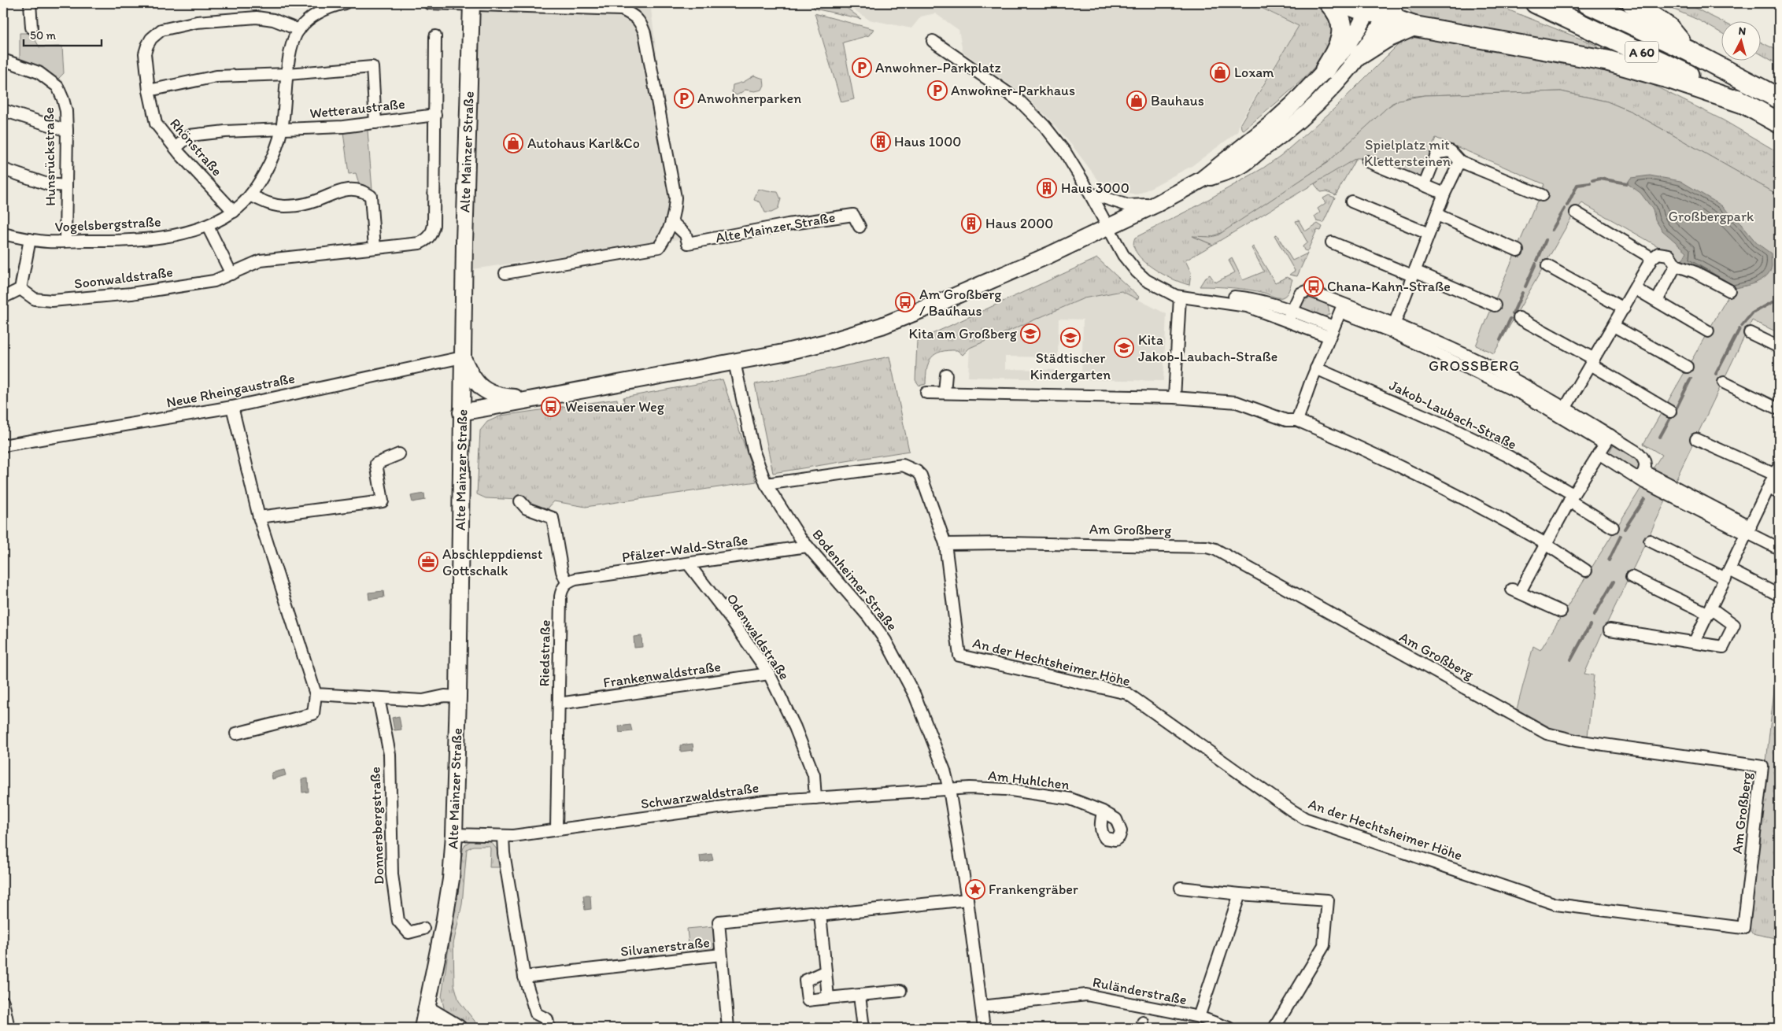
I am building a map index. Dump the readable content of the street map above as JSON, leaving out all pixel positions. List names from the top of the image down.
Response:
{
  "streets": {
    "highway": ["A 60"],
    "street": [
      "Wetteraustraße",
      "Rhönstraße",
      "Alte Mainzer Straße",
      "Hunsrückstraße",
      "Vogelsbergstraße",
      "Soonwaldstraße",
      "Neue Rheingaustraße",
      "Jakob-Laubach-Straße",
      "Am Großberg",
      "Pfälzer-Wald-Straße",
      "Bodenheimer Straße",
      "Odenwaldstraße",
      "Riedstraße",
      "An der Hechtsheimer Höhe",
      "Frankenwaldstraße",
      "Am Huhlchen",
      "Schwarzwaldstraße",
      "Donnersbergstraße",
      "Silvanerstraße",
      "Ruländerstraße"
    ]
  },
  "crossings": [
    ["Wetteraustraße", "Vogelsbergstraße"],
    ["Wetteraustraße", "Soonwaldstraße"],
    ["Rhönstraße", "Vogelsbergstraße"],
    ["Alte Mainzer Straße", "Neue Rheingaustraße"],
    ["Alte Mainzer Straße", "Schwarzwaldstraße"],
    ["Hunsrückstraße", "Vogelsbergstraße"],
    ["Am Großberg", "An der Hechtsheimer Höhe"],
    ["Pfälzer-Wald-Straße", "Bodenheimer Straße"],
    ["Pfälzer-Wald-Straße", "Odenwaldstraße"],
    ["Pfälzer-Wald-Straße", "Riedstraße"],
    ["Bodenheimer Straße", "Am Huhlchen"],
    ["Bodenheimer Straße", "Schwarzwaldstraße"],
    ["Bodenheimer Straße", "Silvanerstraße"],
    ["Bodenheimer Straße", "Ruländerstraße"],
    ["Odenwaldstraße", "Frankenwaldstraße"],
    ["Odenwaldstraße", "Schwarzwaldstraße"],
    ["Riedstraße", "Frankenwaldstraße"],
    ["Riedstraße", "Schwarzwaldstraße"],
    ["Am Huhlchen", "Schwarzwaldstraße"]
  ],
  "districts": ["GROSSBERG"],
  "parks": ["Spielplatz mit Klettersteinen", "Großbergpark"],
  "places": {
    "parking": ["Anwohner-Parkplatz", "Anwohner-Parkhaus", "Anwohnerparken"],
    "shop": ["Loxam", "Bauhaus", "Autohaus Karl&Co"],
    "building": ["Haus 1000", "Haus 3000", "Haus 2000"],
    "bus stop": ["Chana-Kahn-Straße", "Am Großberg / Bauhaus", "Weisenauer Weg"],
    "school or university": ["Kita am Großberg", "Städtischer Kindergarten", "Kita Jakob-Laubach-Straße"],
    "office": ["Abschleppdienst Gottschalk"],
    "place": ["Frankengräber"]
  },
  "scale_bar": "50 m",
  "north": "top"
}
